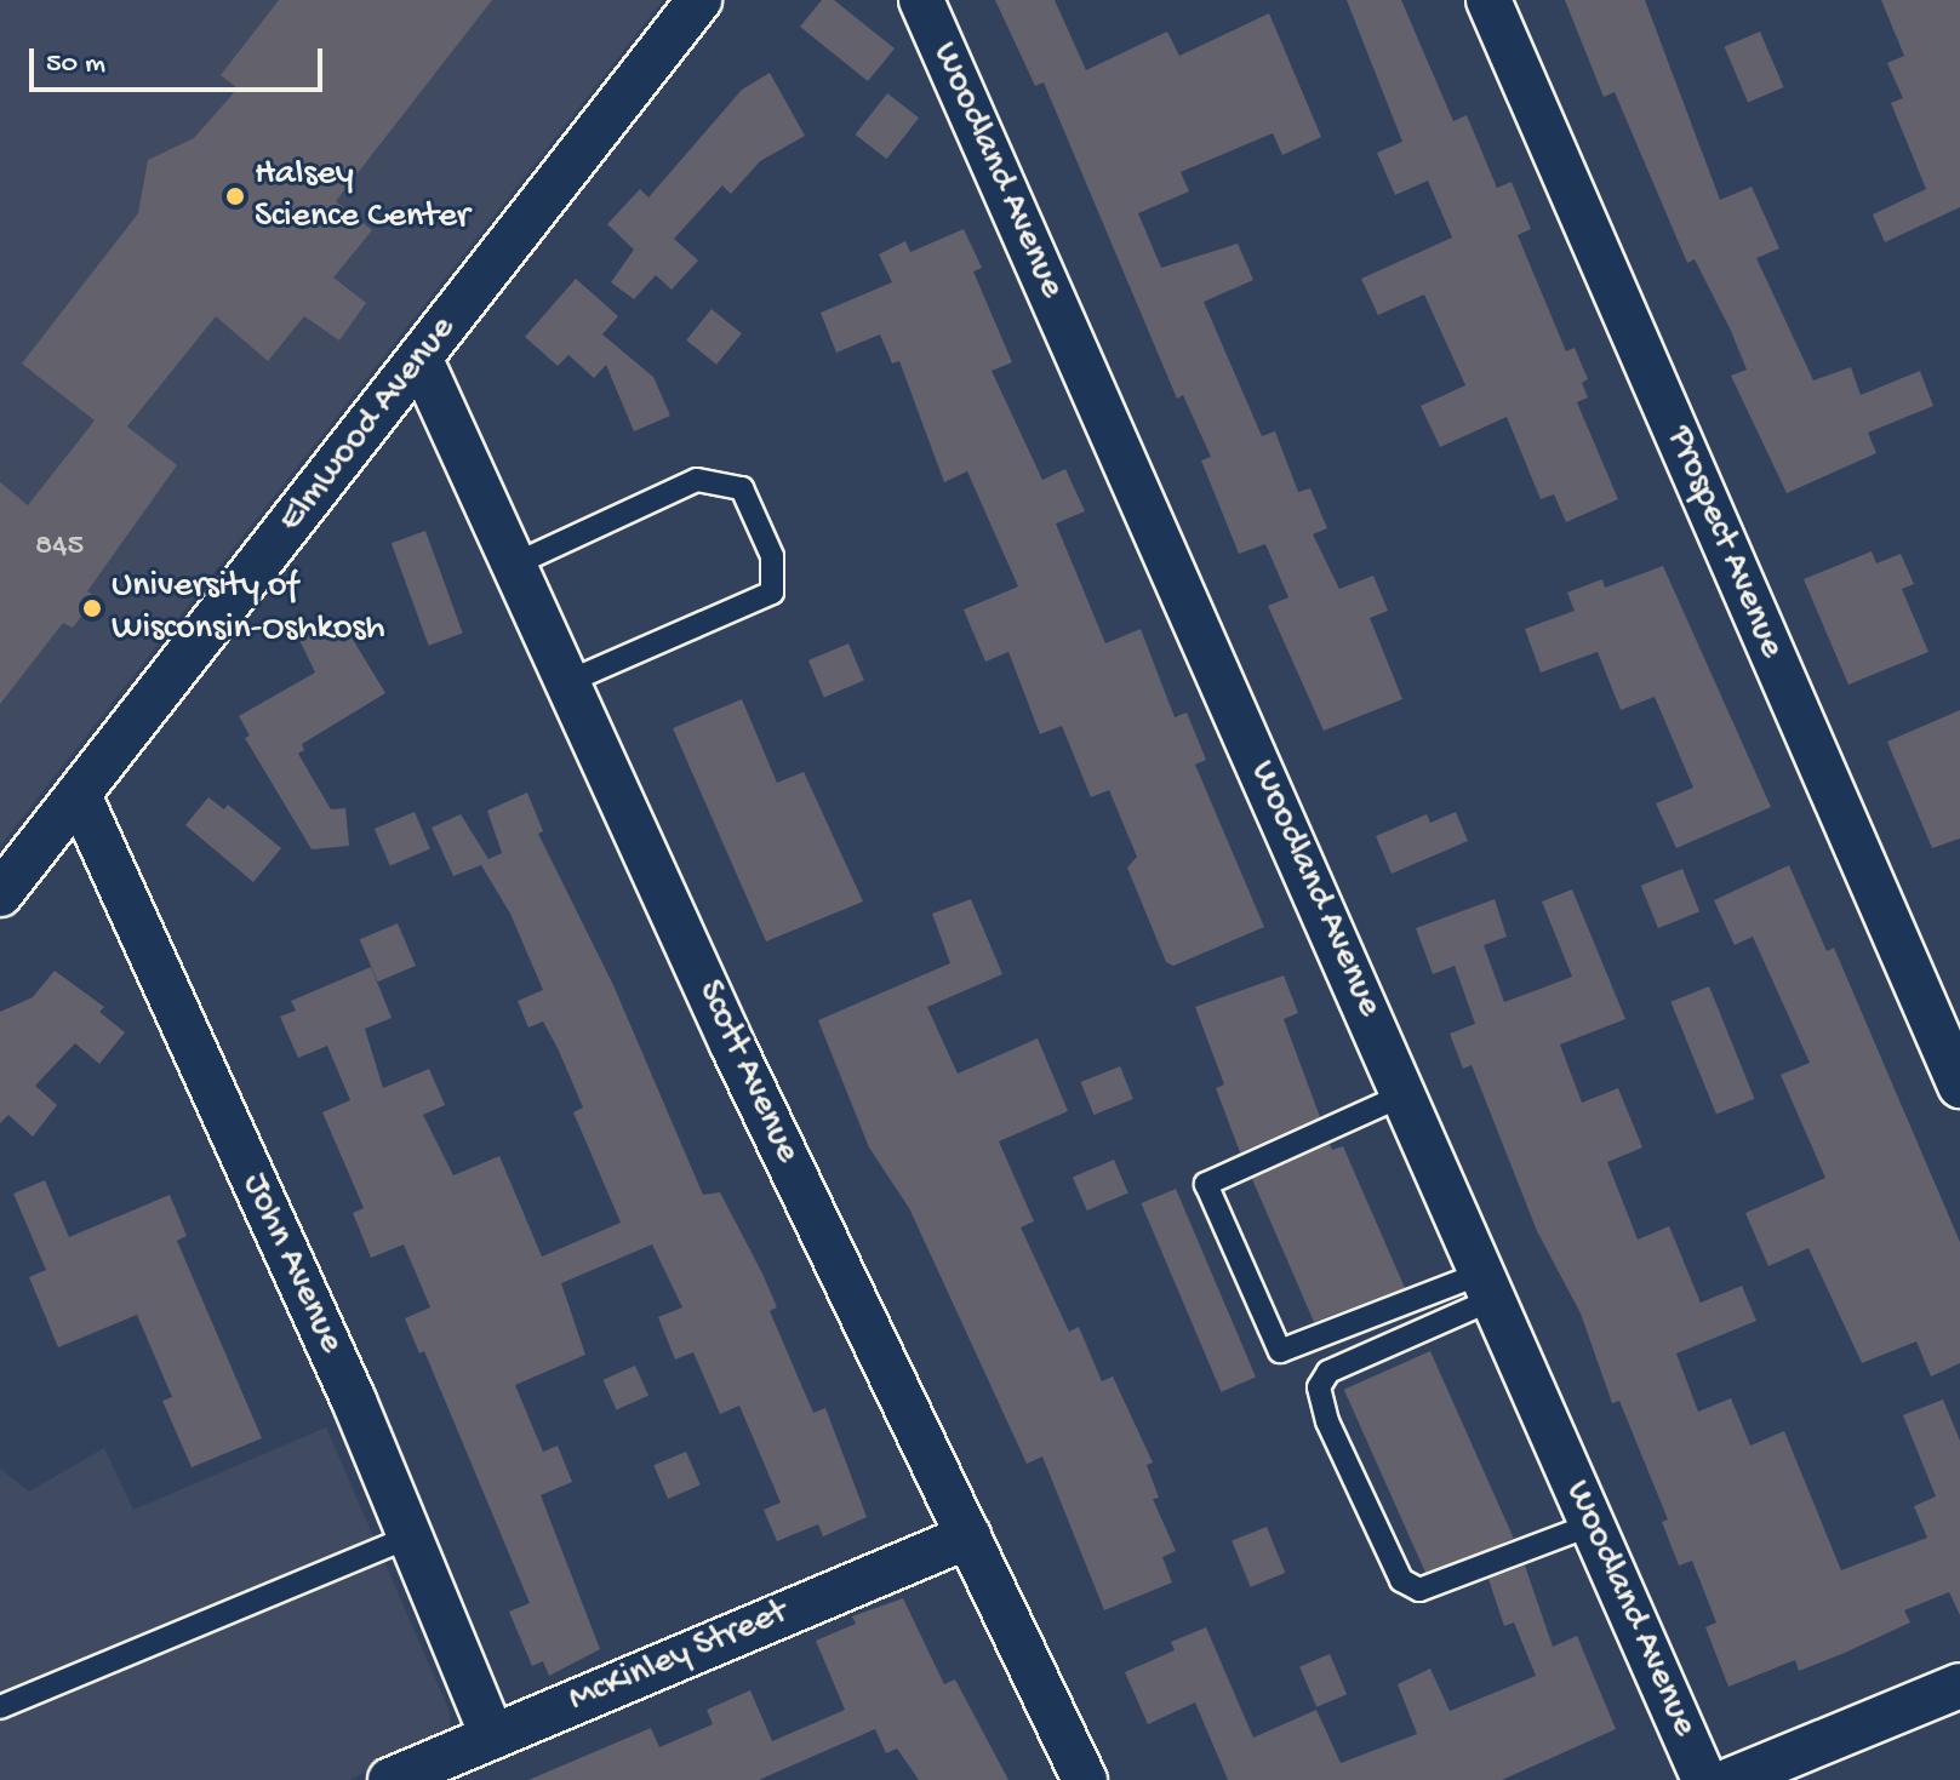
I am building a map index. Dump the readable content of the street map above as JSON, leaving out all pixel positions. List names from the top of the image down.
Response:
{
  "streets": {
    "street": [
      "Woodland Avenue",
      "Elmwood Avenue",
      "Prospect Avenue",
      "Scott Avenue",
      "John Avenue",
      "McKinley Street"
    ]
  },
  "crossings": [
    ["Elmwood Avenue", "Scott Avenue"],
    ["Elmwood Avenue", "John Avenue"],
    ["Scott Avenue", "McKinley Street"],
    ["John Avenue", "McKinley Street"]
  ],
  "places": ["Halsey Science Center", "University of Wisconsin-Oshkosh"],
  "house_numbers": ["845"],
  "scale_bar": "50 m"
}
